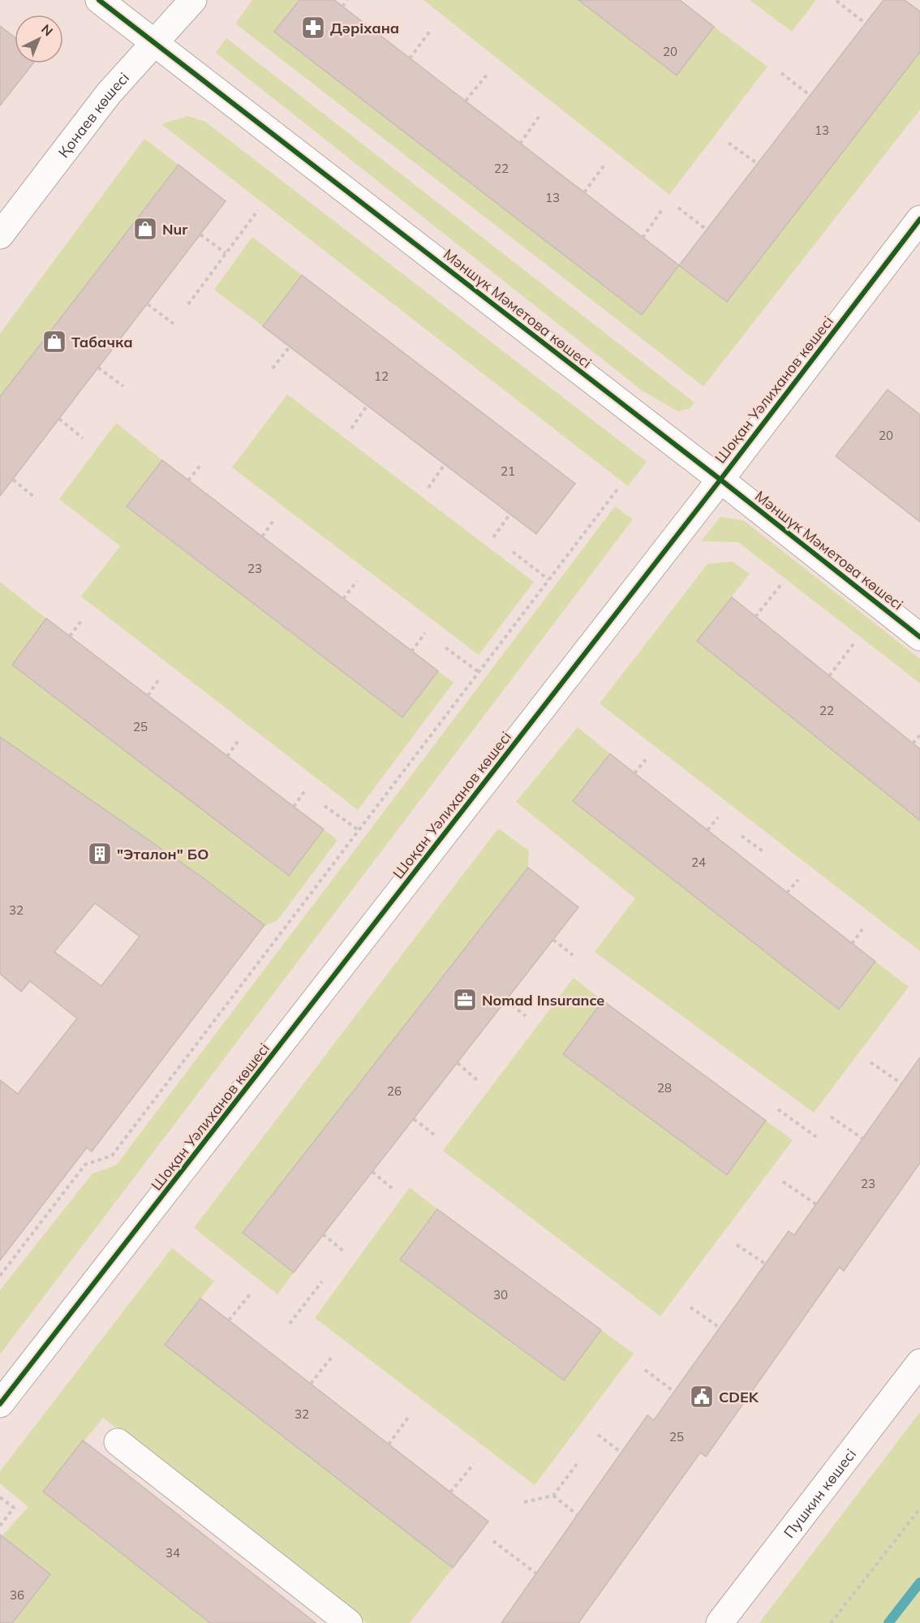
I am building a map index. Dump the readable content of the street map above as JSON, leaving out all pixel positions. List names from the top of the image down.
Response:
{
  "streets": {
    "street": [
      "Қонаев көшесі",
      "Мәншүк Мәметова көшесі",
      "Шоқан Уәлиханов көшесі",
      "Пушкин көшесі"
    ]
  },
  "crossings": [
    ["Қонаев көшесі", "Мәншүк Мәметова көшесі"],
    ["Мәншүк Мәметова көшесі", "Шоқан Уәлиханов көшесі"]
  ],
  "places": {
    "pharmacy": ["Дәріхана"],
    "shop": ["Nur", "Табачка"],
    "building": ["\"Эталон\" БО"],
    "office": ["Nomad Insurance"],
    "public building": ["CDEK"]
  },
  "house_numbers": [
    "20",
    "13",
    "22",
    "13",
    "12",
    "20",
    "21",
    "23",
    "22",
    "25",
    "24",
    "32",
    "28",
    "26",
    "23",
    "30",
    "32",
    "25",
    "34",
    "36"
  ],
  "north": "top right"
}
